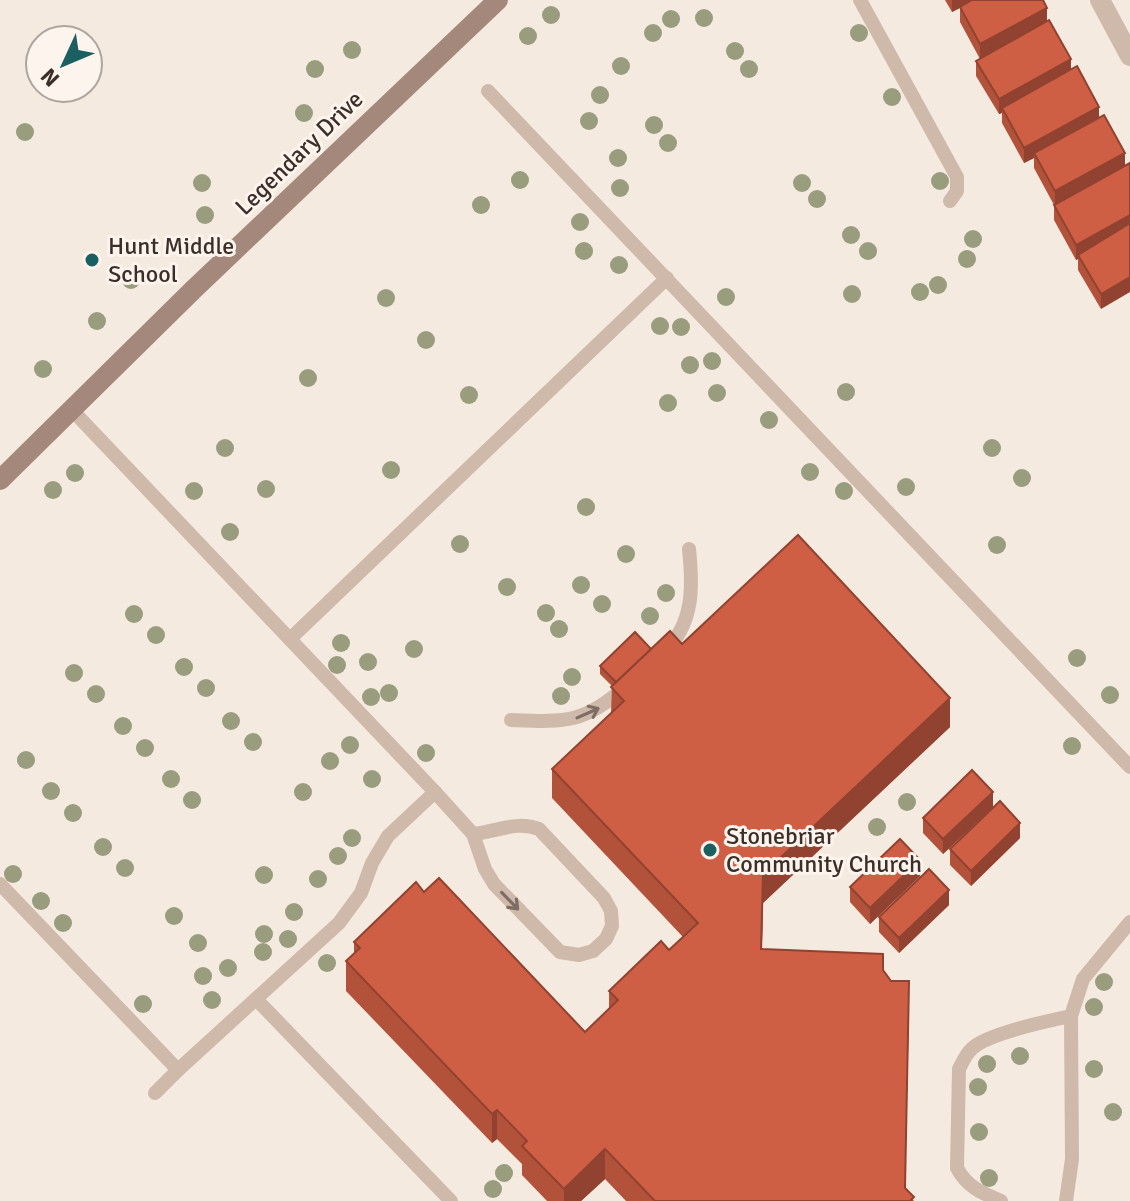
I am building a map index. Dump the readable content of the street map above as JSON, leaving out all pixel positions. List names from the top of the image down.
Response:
{
  "streets": {
    "street": ["Legendary Drive"]
  },
  "places": ["Hunt Middle School", "Stonebriar Community Church"],
  "north": "bottom left"
}
